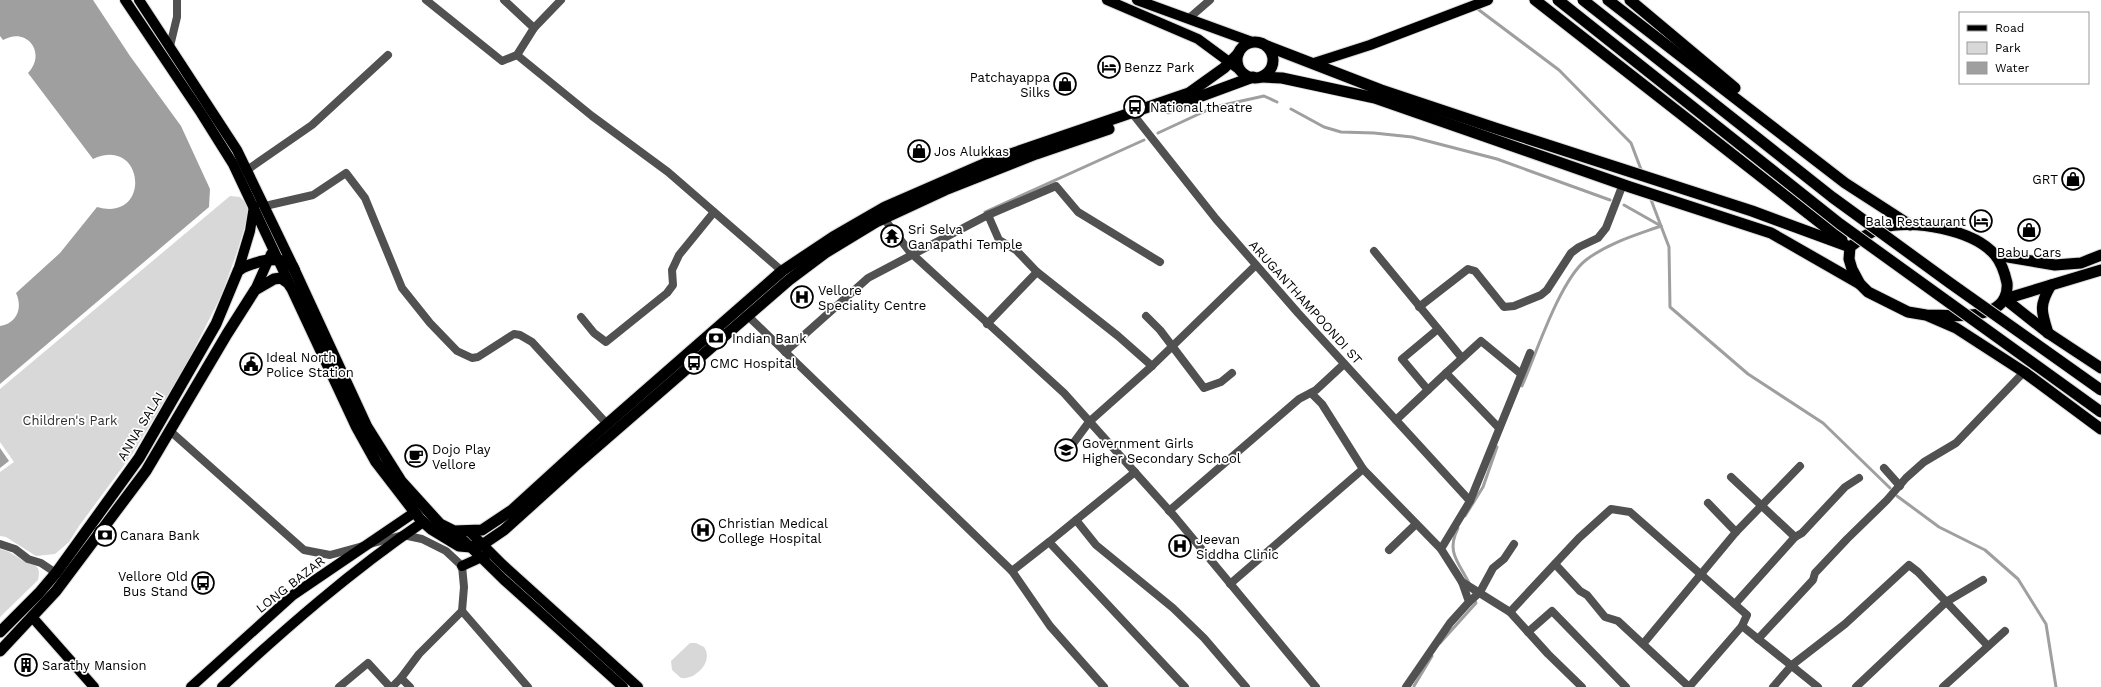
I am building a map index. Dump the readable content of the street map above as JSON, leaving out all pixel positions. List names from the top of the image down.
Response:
{
  "streets": {
    "highway": ["ANNA SALAI"],
    "main road": ["LONG BAZAR"],
    "street": ["ARUGANTHAMPOONDI ST"]
  },
  "parks": ["Children's Park"],
  "places": {
    "hotel": ["Benzz Park", "Bala Restaurant"],
    "shop": [
      "Patchayappa Silks",
      "Jos Alukkas",
      "GRT",
      "Babu Cars"
    ],
    "bus stop": ["National theatre", "CMC Hospital", "Vellore Old Bus Stand"],
    "temple": ["Sri Selva Ganapathi Temple"],
    "hospital": ["Vellore Speciality Centre", "Christian Medical College Hospital", "Jeevan Siddha Clinic"],
    "bank": ["Indian Bank", "Canara Bank"],
    "public building": ["Ideal North Police Station"],
    "school or university": ["Government Girls Higher Secondary School"],
    "cafe": ["Dojo Play Vellore"],
    "building": ["Sarathy Mansion"]
  },
  "legend": ["Road", "Park", "Water"]
}
